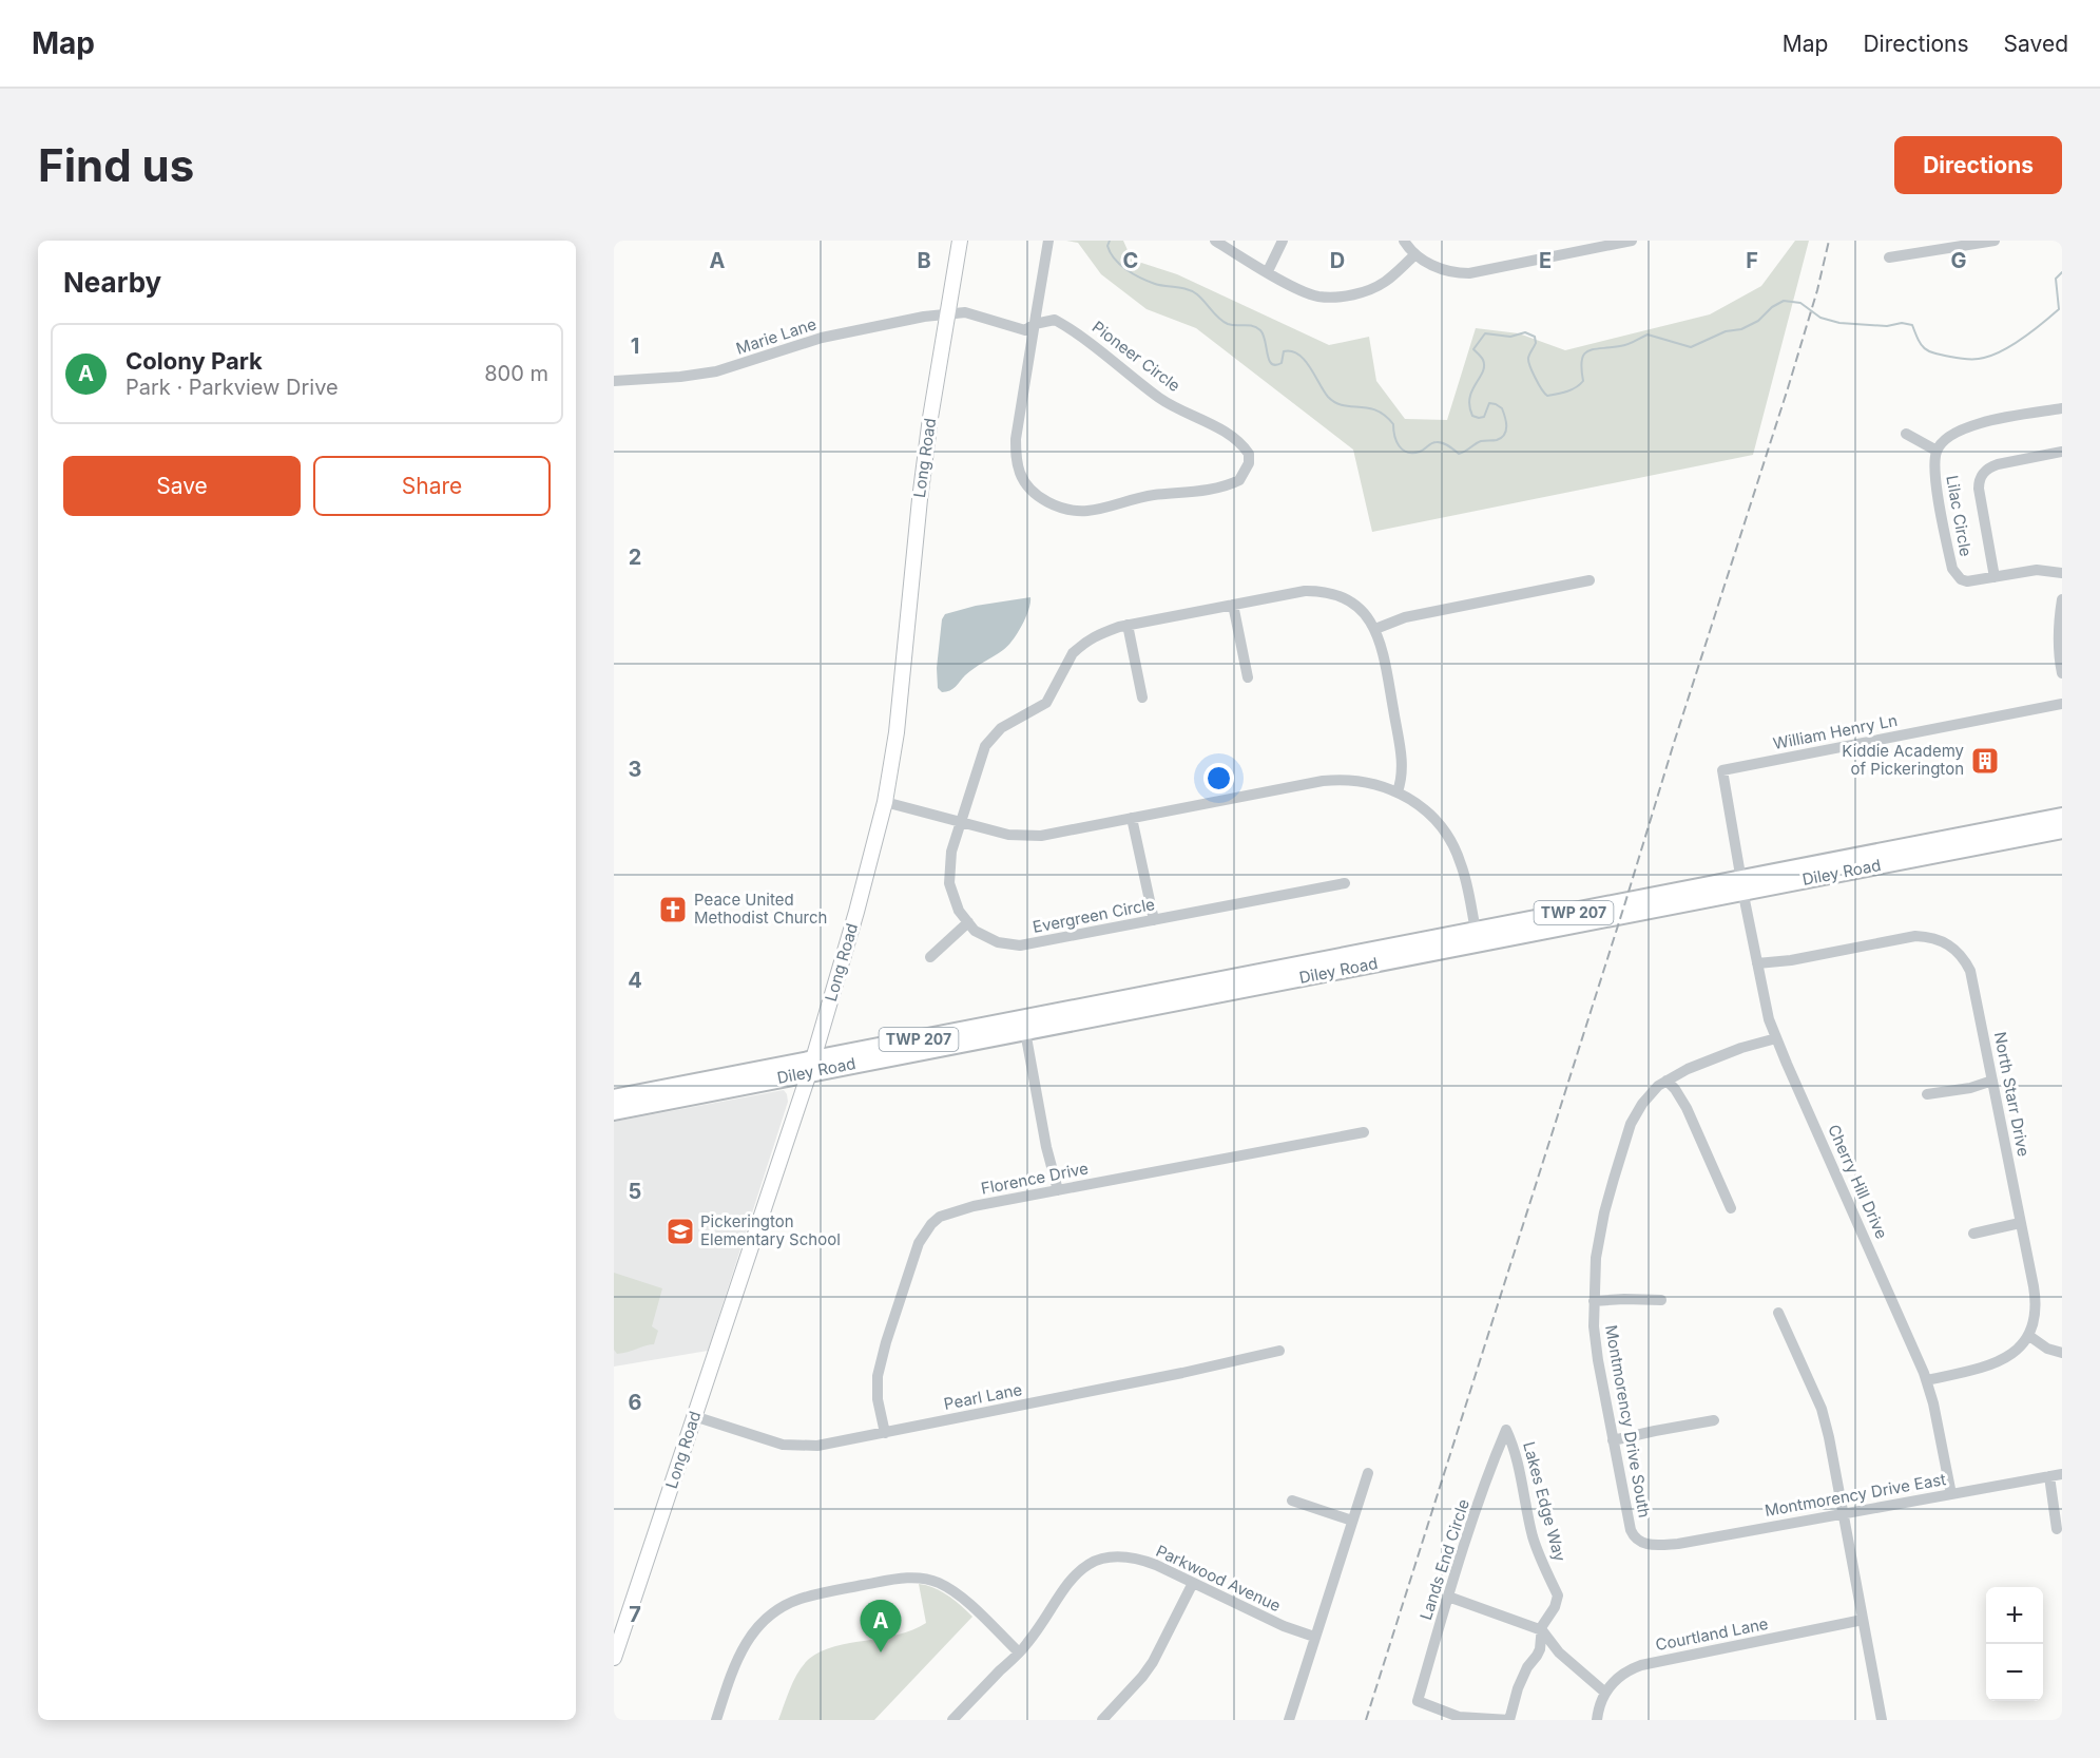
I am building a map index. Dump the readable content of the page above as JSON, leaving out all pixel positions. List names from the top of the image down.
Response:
{
  "streets": {
    "highway": ["Diley Road", "TWP 207"],
    "main road": ["Long Road"],
    "street": [
      "Marie Lane",
      "Pioneer Circle",
      "Lilac Circle",
      "William Henry Ln",
      "Evergreen Circle",
      "North Starr Drive",
      "Florence Drive",
      "Cherry Hill Drive",
      "Pearl Lane",
      "Montmorency Drive South",
      "Montmorency Drive East",
      "Lakes Edge Way",
      "Lands End Circle",
      "Parkwood Avenue",
      "Courtland Lane"
    ]
  },
  "crossings": [
    ["Marie Lane", "Pioneer Circle"],
    ["Marie Lane", "Long Road"],
    ["Pioneer Circle", "Long Road"],
    ["Long Road", "Diley Road"],
    ["Long Road", "Pearl Lane"],
    ["William Henry Ln", "Diley Road"],
    ["William Henry Ln", "Cherry Hill Drive"],
    ["Diley Road", "Cherry Hill Drive"],
    ["North Starr Drive", "Cherry Hill Drive"],
    ["Florence Drive", "Pearl Lane"],
    ["Cherry Hill Drive", "Montmorency Drive South"],
    ["Cherry Hill Drive", "Montmorency Drive East"],
    ["Montmorency Drive South", "Montmorency Drive East"],
    ["Lakes Edge Way", "Lands End Circle"]
  ],
  "places": {
    "building": ["Kiddie Academy of Pickerington"],
    "church": ["Peace United Methodist Church"],
    "school or university": ["Pickerington Elementary School"]
  },
  "page": {
    "header": "Map",
    "nav": ["Map", "Directions", "Saved"],
    "buttons": [
      "Directions",
      ["Save", "Share"]
    ],
    "title": "Find us",
    "heading": "Nearby",
    "list": [
      {
        "mark": "A",
        "name": "Colony Park",
        "note": "Park · Parkview Drive",
        "value": "800 m"
      }
    ],
    "map_buttons": ["+", "−"],
    "pins": "A"
  },
  "grid": {
    "columns": [
      "A",
      "B",
      "C",
      "D",
      "E",
      "F",
      "G"
    ],
    "rows": [
      "1",
      "2",
      "3",
      "4",
      "5",
      "6",
      "7"
    ]
  }
}
